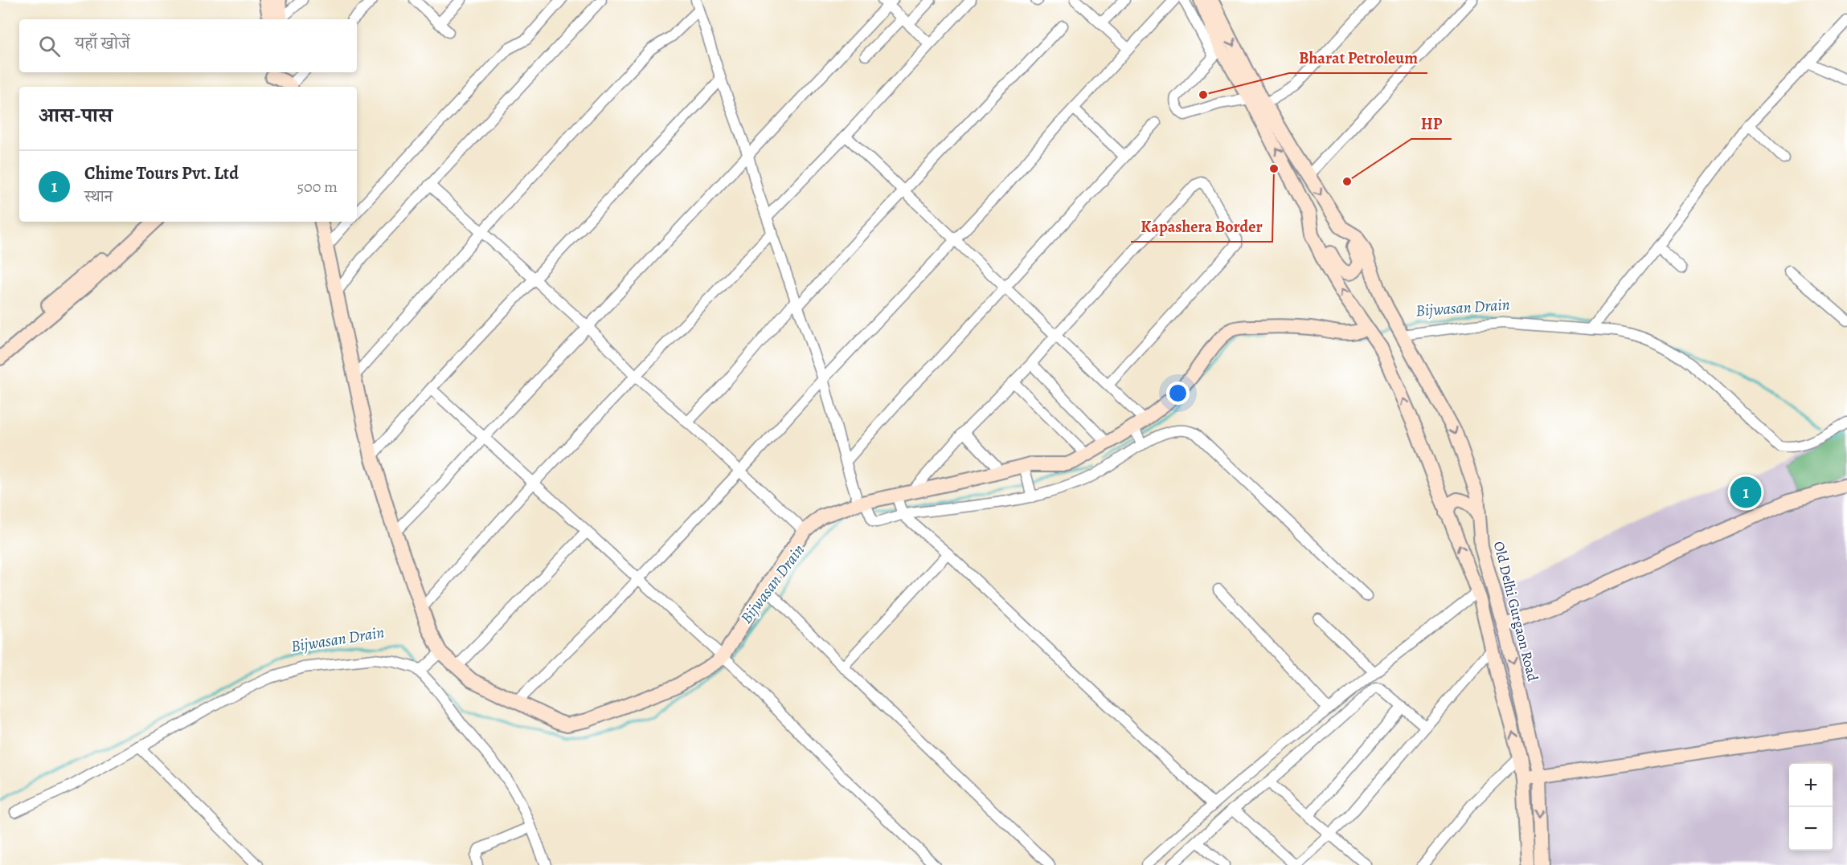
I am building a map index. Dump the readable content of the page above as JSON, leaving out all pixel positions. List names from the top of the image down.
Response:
{
  "streets": {
    "street": ["Old Delhi Gurgaon Road"]
  },
  "water": ["Bijwasan Drain"],
  "places": ["Bharat Petroleum", "Kapashera Border", "HP"],
  "page": {
    "search": "यहाँ खोजें",
    "heading": "आस-पास",
    "list": [
      {
        "mark": "1",
        "name": "Chime Tours Pvt. Ltd",
        "note": "स्थान",
        "value": "500 m"
      }
    ],
    "pins": "1",
    "map_buttons": ["+", "−"]
  }
}
